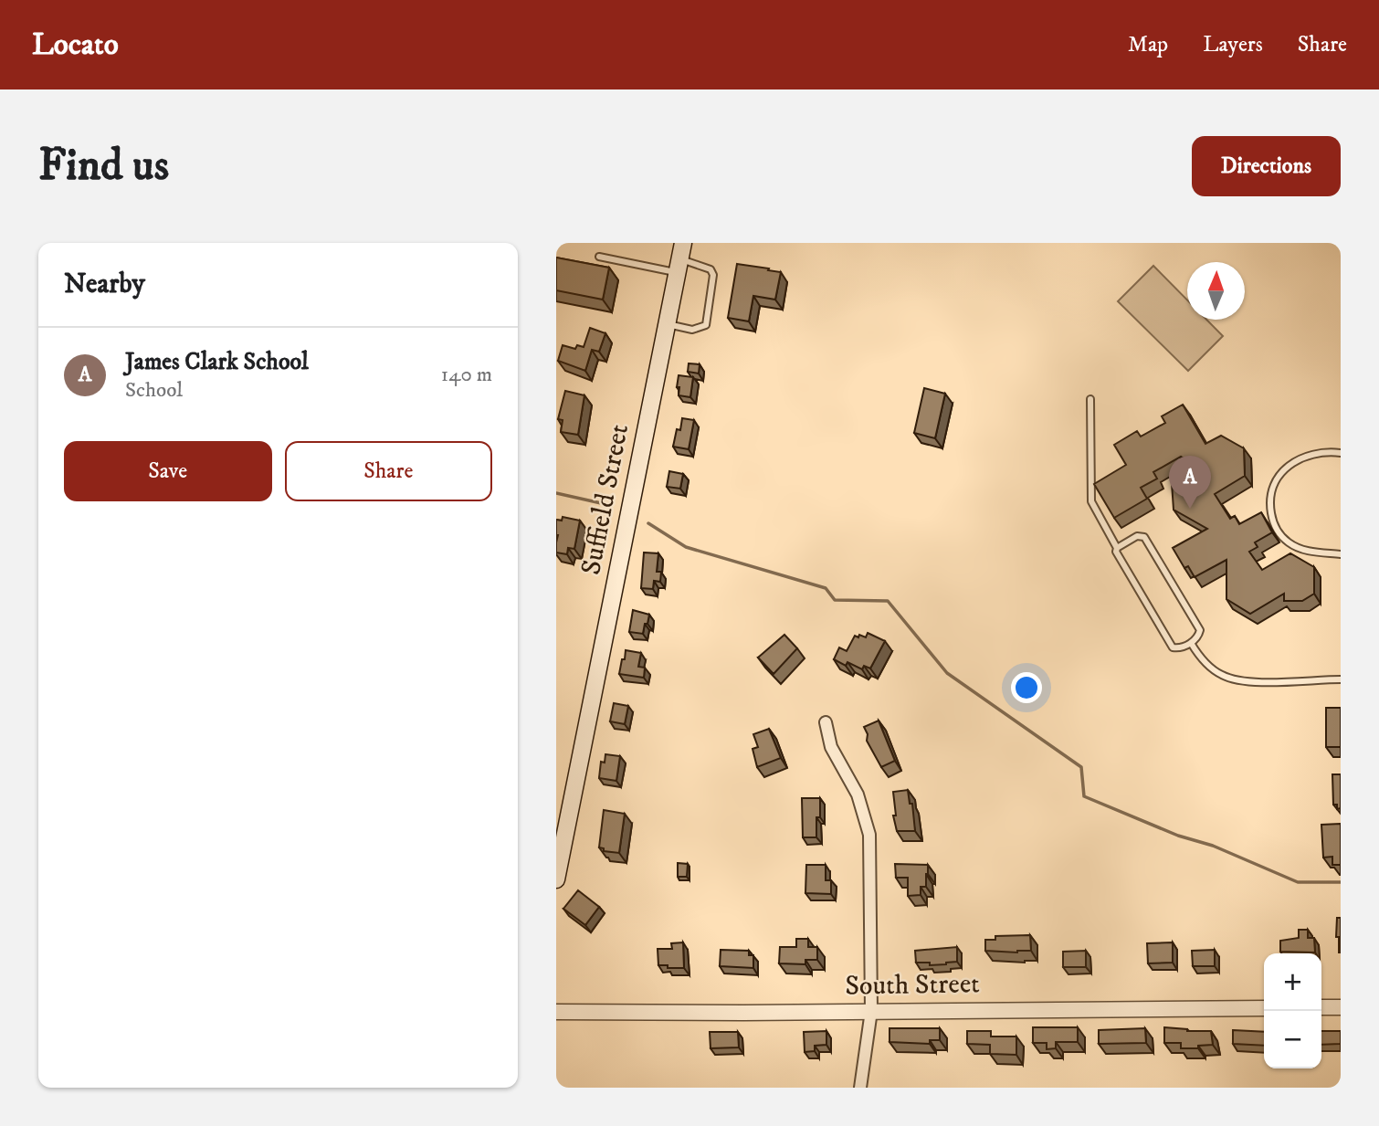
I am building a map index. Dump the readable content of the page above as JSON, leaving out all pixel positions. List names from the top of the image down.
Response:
{
  "streets": {
    "main road": ["Suffield Street"],
    "street": ["South Street"]
  },
  "north": "top",
  "page": {
    "header": "Locato",
    "nav": ["Map", "Layers", "Share"],
    "buttons": [
      "Directions",
      ["Save", "Share"]
    ],
    "title": "Find us",
    "heading": "Nearby",
    "list": [
      {
        "mark": "A",
        "name": "James Clark School",
        "note": "School",
        "value": "140 m"
      }
    ],
    "pins": "A",
    "map_buttons": ["+", "−"]
  }
}
